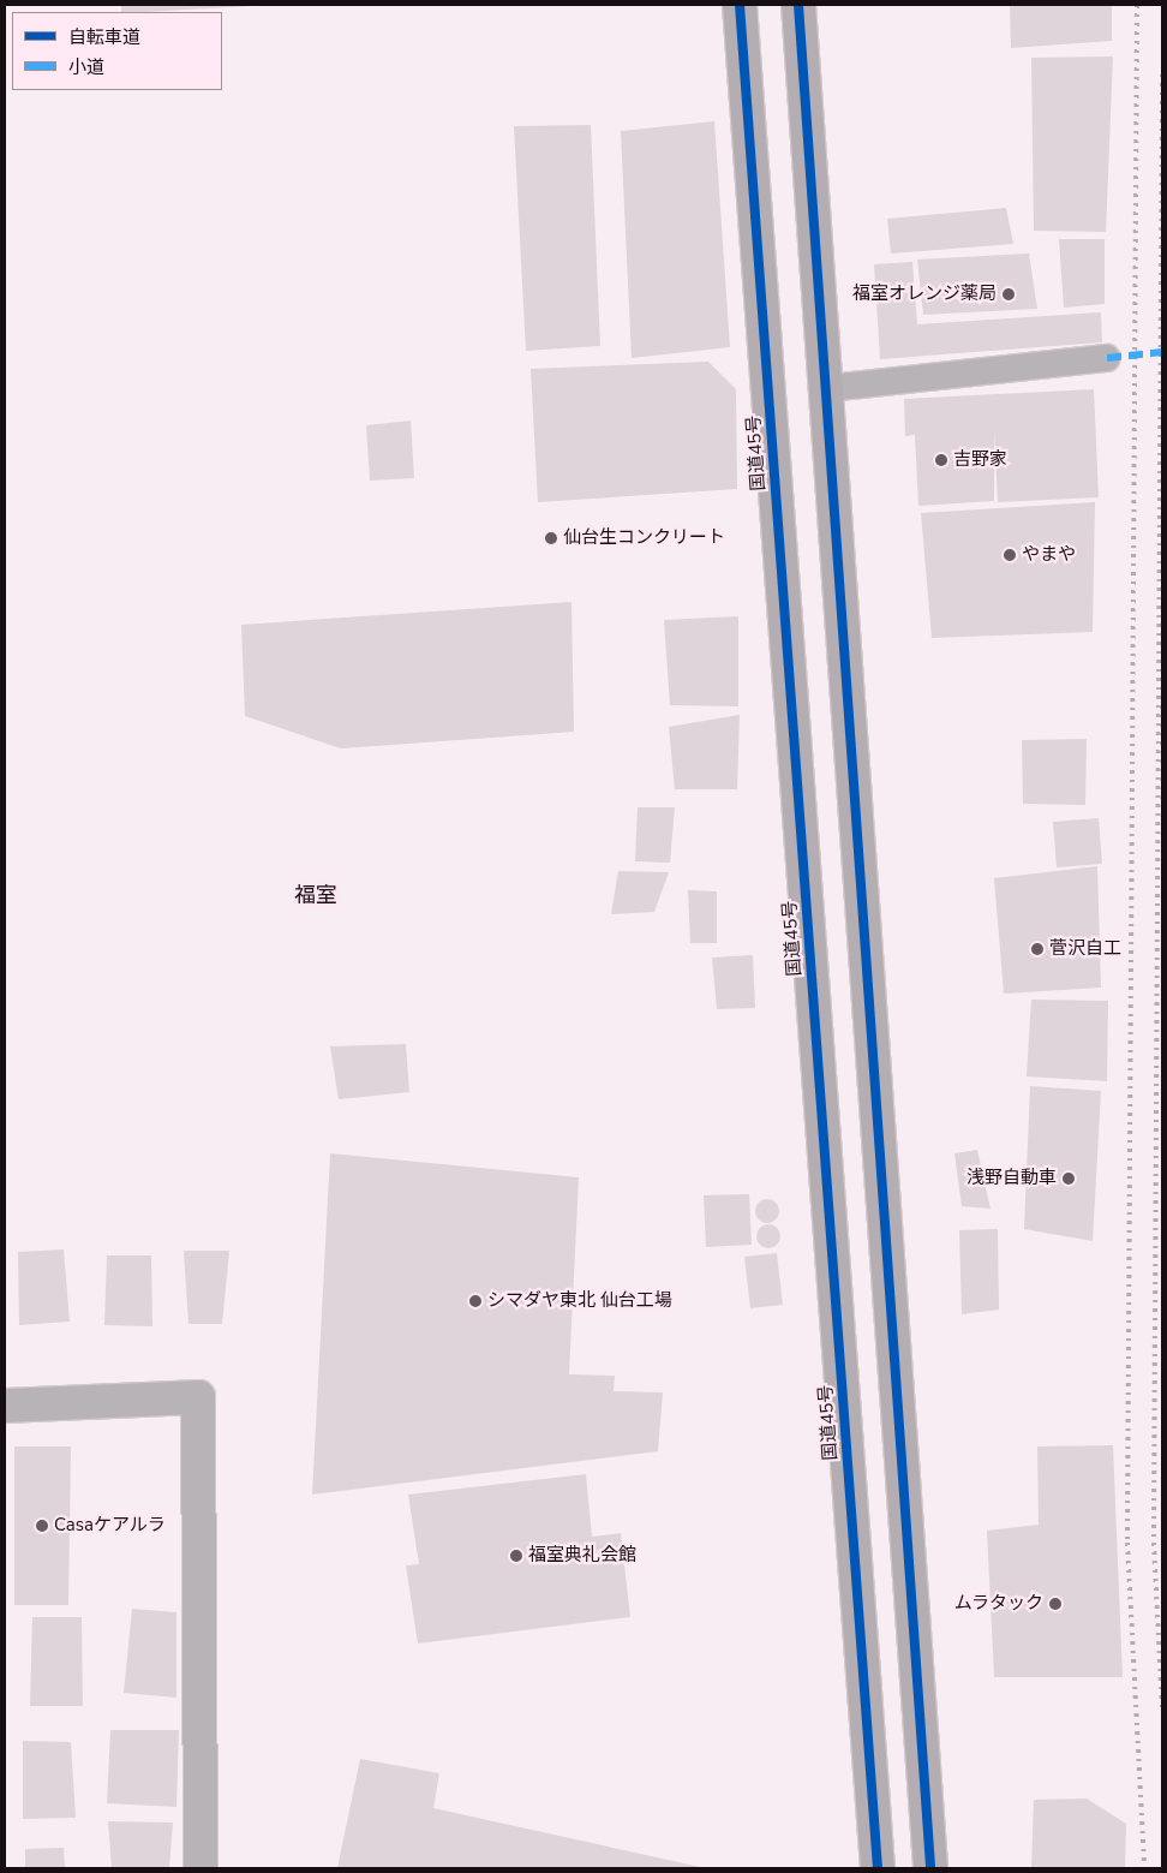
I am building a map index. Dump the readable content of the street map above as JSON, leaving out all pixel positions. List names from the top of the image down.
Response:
{
  "streets": {
    "highway": ["国道45号"]
  },
  "districts": ["福室"],
  "places": [
    "福室オレンジ薬局",
    "吉野家",
    "仙台生コンクリート",
    "やまや",
    "菅沢自工",
    "浅野自動車",
    "シマダヤ東北 仙台工場",
    "Casaケアルラ",
    "福室典礼会館",
    "ムラタック"
  ],
  "legend": ["自転車道", "小道"]
}
